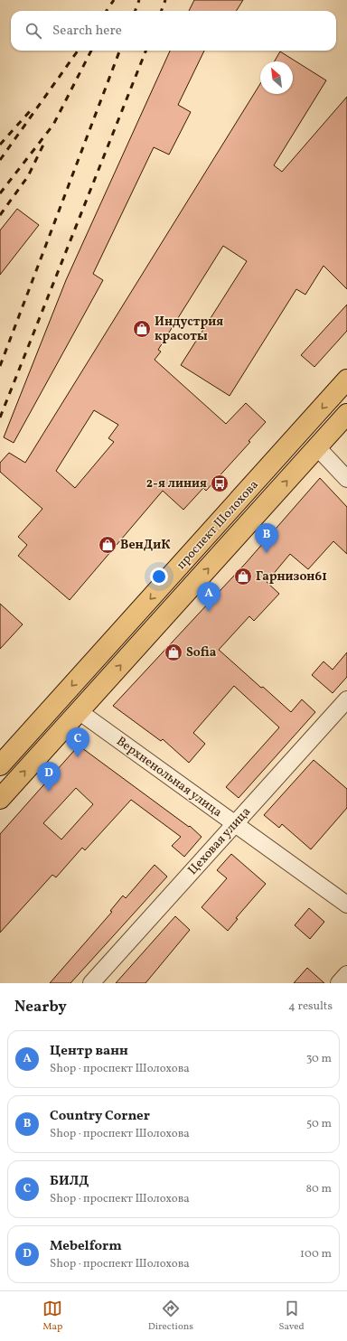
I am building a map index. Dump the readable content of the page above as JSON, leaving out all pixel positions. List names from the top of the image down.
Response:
{
  "streets": {
    "main road": ["проспект Шолохова"],
    "street": ["Верхненольная улица", "Цеховая улица"]
  },
  "crossings": [
    ["проспект Шолохова", "Верхненольная улица"],
    ["Верхненольная улица", "Цеховая улица"]
  ],
  "places": {
    "shop": [
      "Индустрия красоты",
      "ВенДиК",
      "Гарнизон61",
      "Sofia"
    ],
    "bus stop": ["2-я линия"]
  },
  "north": "top left",
  "page": {
    "search": "Search here",
    "pins": [
      "B",
      "A",
      "C",
      "D"
    ],
    "heading": ["Nearby", "4 results"],
    "list": [
      {
        "mark": "A",
        "name": "Центр ванн",
        "note": "Shop · проспект Шолохова",
        "value": "30 m"
      },
      {
        "mark": "B",
        "name": "Country Corner",
        "note": "Shop · проспект Шолохова",
        "value": "50 m"
      },
      {
        "mark": "C",
        "name": "БИЛД",
        "note": "Shop · проспект Шолохова",
        "value": "80 m"
      },
      {
        "mark": "D",
        "name": "Mebelform",
        "note": "Shop · проспект Шолохова",
        "value": "100 m"
      }
    ],
    "nav": ["Map", "Directions", "Saved"]
  }
}
